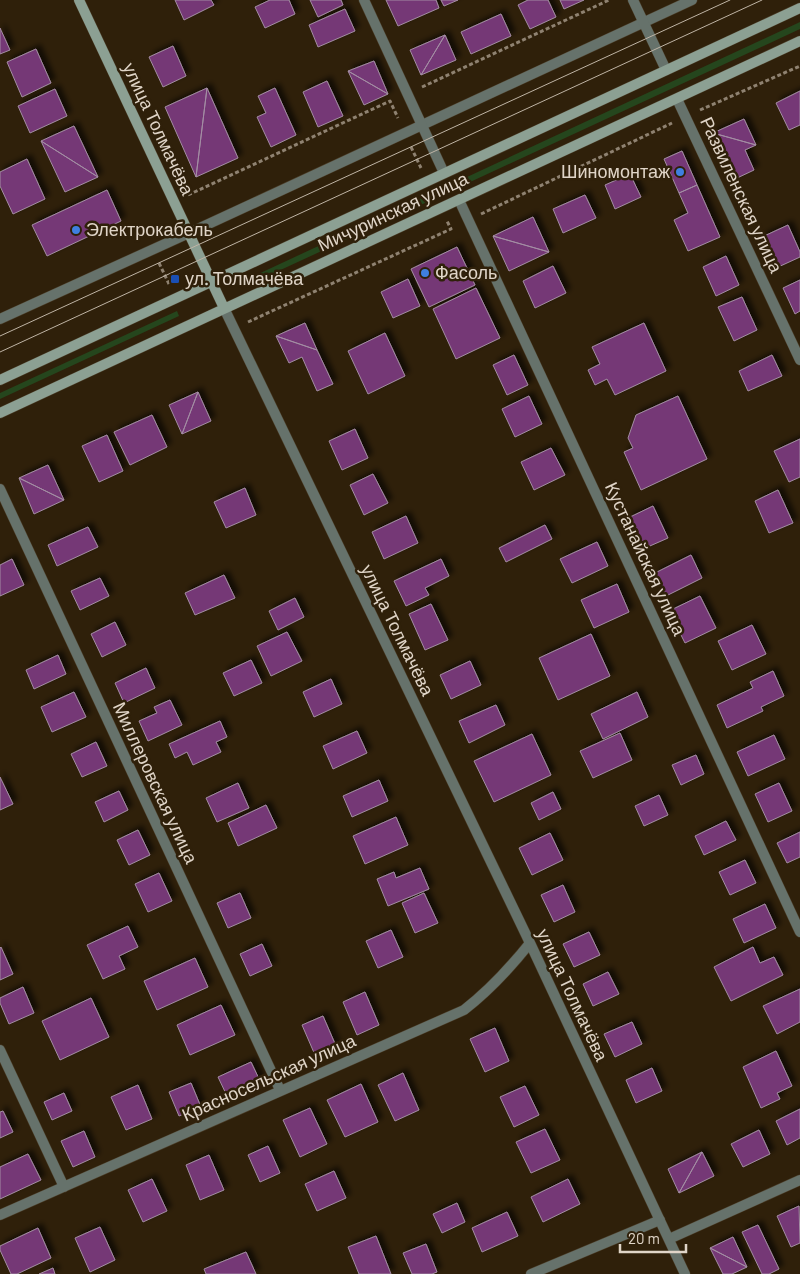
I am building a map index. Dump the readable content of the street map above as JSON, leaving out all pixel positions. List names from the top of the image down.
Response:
{
  "streets": {
    "main road": ["улица Толмачёва", "Мичуринская улица"],
    "street": [
      "Развиленская улица",
      "Кустанайская улица",
      "Миллеровская улица",
      "Красносельская улица"
    ]
  },
  "crossings": [
    ["улица Толмачёва", "Мичуринская улица"],
    ["улица Толмачёва", "Красносельская улица"],
    ["Развиленская улица", "Мичуринская улица"],
    ["Мичуринская улица", "Кустанайская улица"],
    ["Миллеровская улица", "Красносельская улица"]
  ],
  "places": {
    "other": ["Шиномонтаж", "Электрокабель", "Фасоль"],
    "transit": ["ул. Толмачёва"]
  },
  "scale_bar": "20 m"
}
